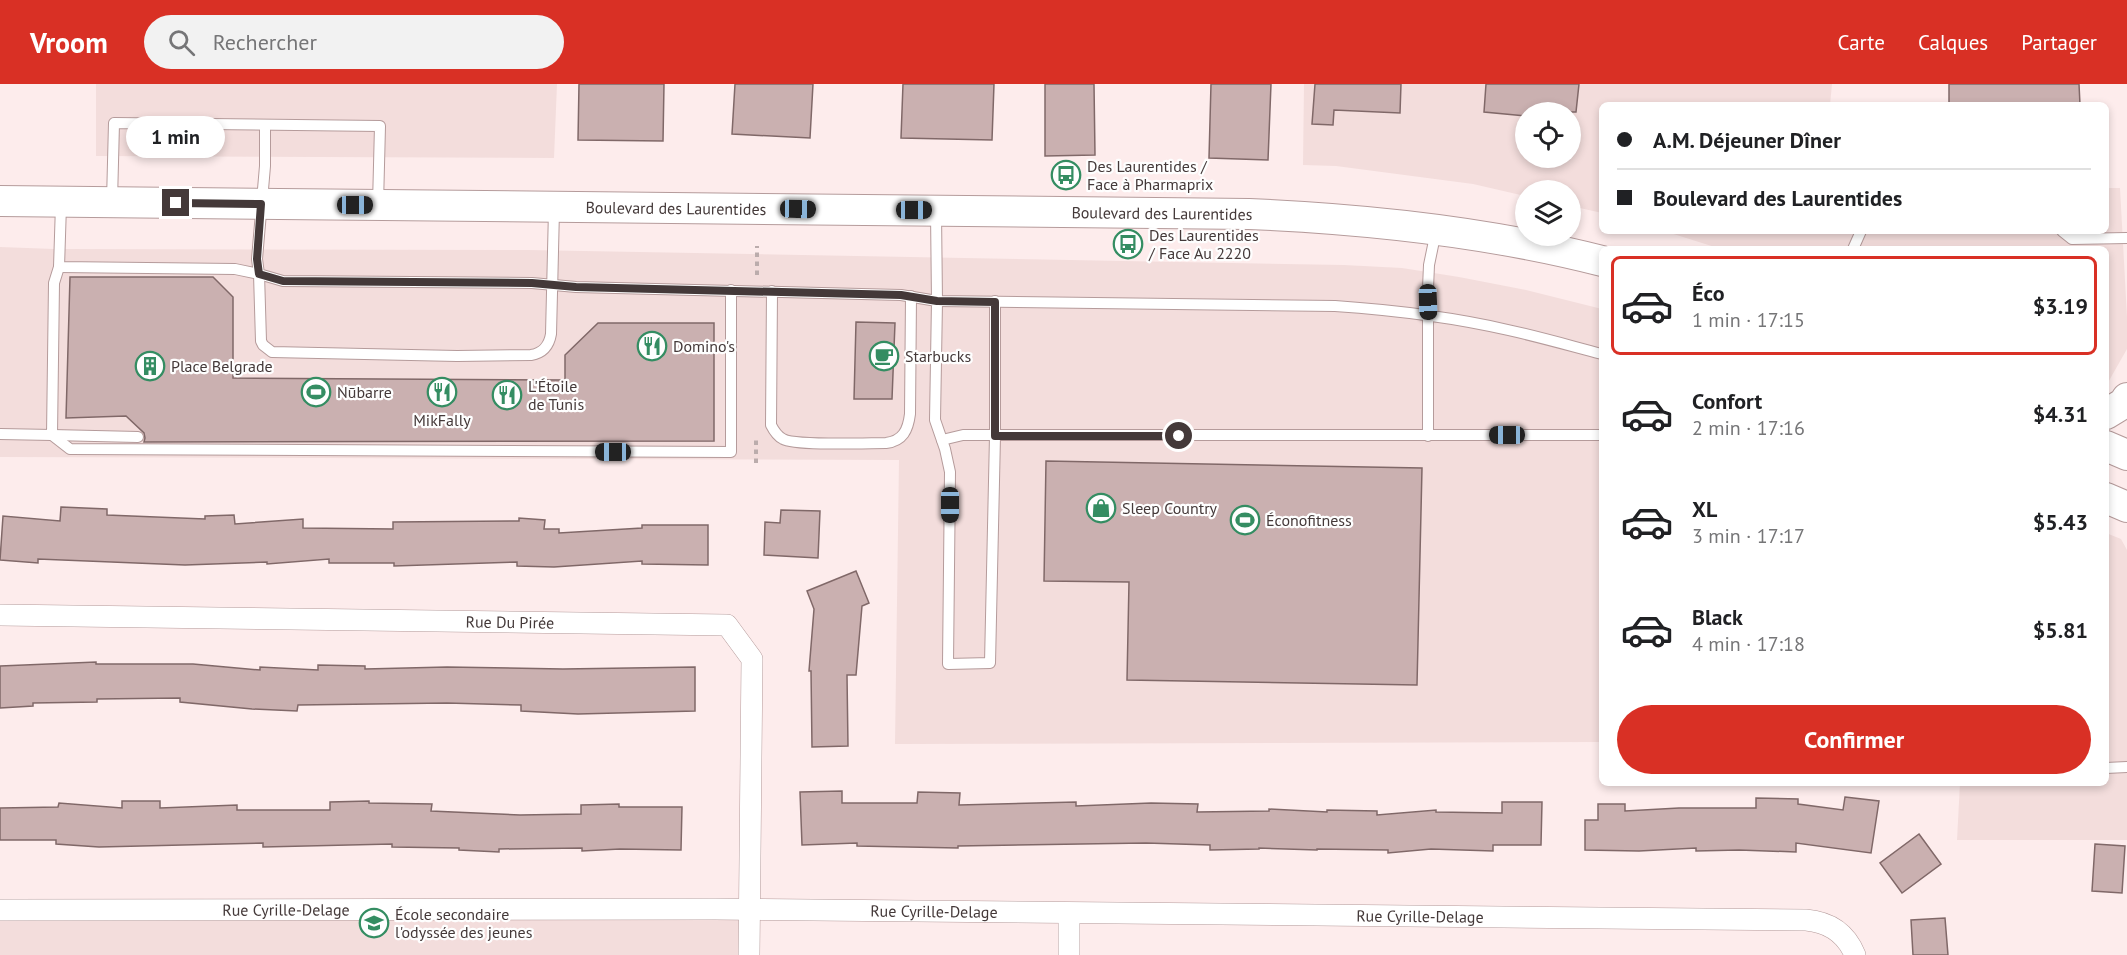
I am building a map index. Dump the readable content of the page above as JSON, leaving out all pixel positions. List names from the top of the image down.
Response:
{
  "streets": {
    "main road": ["Boulevard des Laurentides"],
    "street": ["Rue Du Pirée", "Rue Cyrille-Delage"]
  },
  "crossings": [
    ["Rue Du Pirée", "Rue Cyrille-Delage"]
  ],
  "places": {
    "bus stop": ["Des Laurentides / Face à Pharmaprix", "Des Laurentides / Face Au 2220"],
    "restaurant": ["Domino's", "MikFally", "L'Étoile de Tunis"],
    "cafe": ["Starbucks"],
    "building": ["Place Belgrade"],
    "sports": ["Nūbarre", "Éconofitness"],
    "shop": ["Sleep Country"],
    "school or university": ["École secondaire l'odyssée des jeunes"]
  },
  "page": {
    "header": "Vroom",
    "search": "Rechercher",
    "nav": ["Carte", "Calques", "Partager"],
    "banner": ["A.M. Déjeuner Dîner", "Boulevard des Laurentides"],
    "bubble": "1 min",
    "list": [
      {
        "name": "Éco",
        "note": "1 min · 17:15",
        "value": "$3.19"
      },
      {
        "name": "Confort",
        "note": "2 min · 17:16",
        "value": "$4.31"
      },
      {
        "name": "XL",
        "note": "3 min · 17:17",
        "value": "$5.43"
      },
      {
        "name": "Black",
        "note": "4 min · 17:18",
        "value": "$5.81"
      }
    ],
    "buttons": "Confirmer"
  }
}
